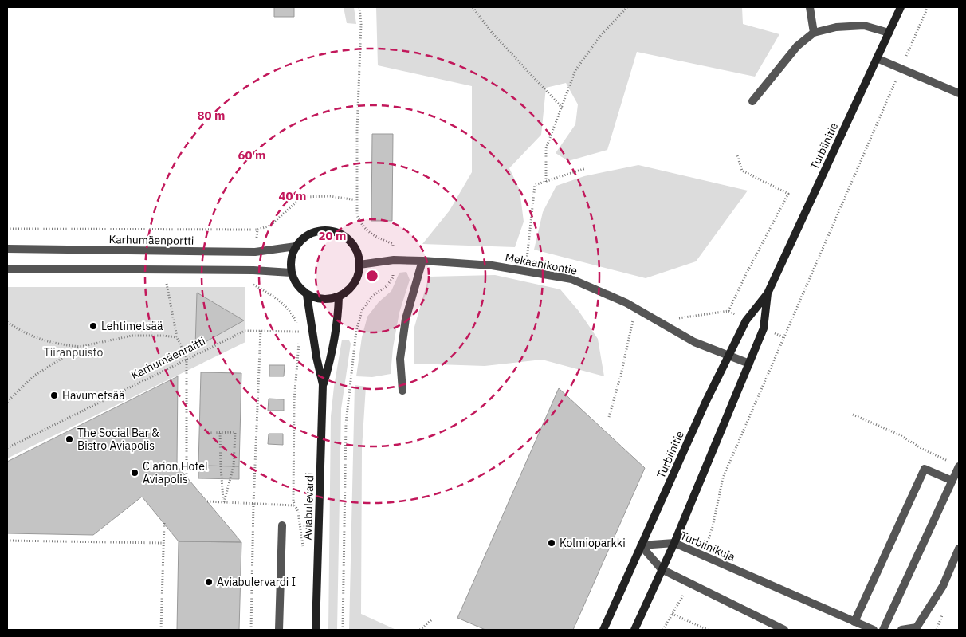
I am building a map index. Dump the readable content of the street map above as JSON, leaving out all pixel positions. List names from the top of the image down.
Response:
{
  "streets": {
    "street": [
      "Turbiinitie",
      "Karhumäenportti",
      "Mekaanikontie",
      "Aviabulevardi",
      "Turbiinikuja"
    ],
    "path": ["Karhumäenraitti"]
  },
  "crossings": [
    ["Turbiinitie", "Mekaanikontie"],
    ["Turbiinitie", "Turbiinikuja"],
    ["Karhumäenportti", "Mekaanikontie"],
    ["Karhumäenportti", "Aviabulevardi"],
    ["Mekaanikontie", "Aviabulevardi"]
  ],
  "parks": ["Tiiranpuisto"],
  "places": [
    "Lehtimetsää",
    "Havumetsää",
    "The Social Bar & Bistro Aviapolis",
    "Clarion Hotel Aviapolis",
    "Kolmioparkki",
    "Aviabulervardi I"
  ],
  "rings": [
    "80 m",
    "60 m",
    "40 m",
    "20 m"
  ]
}
